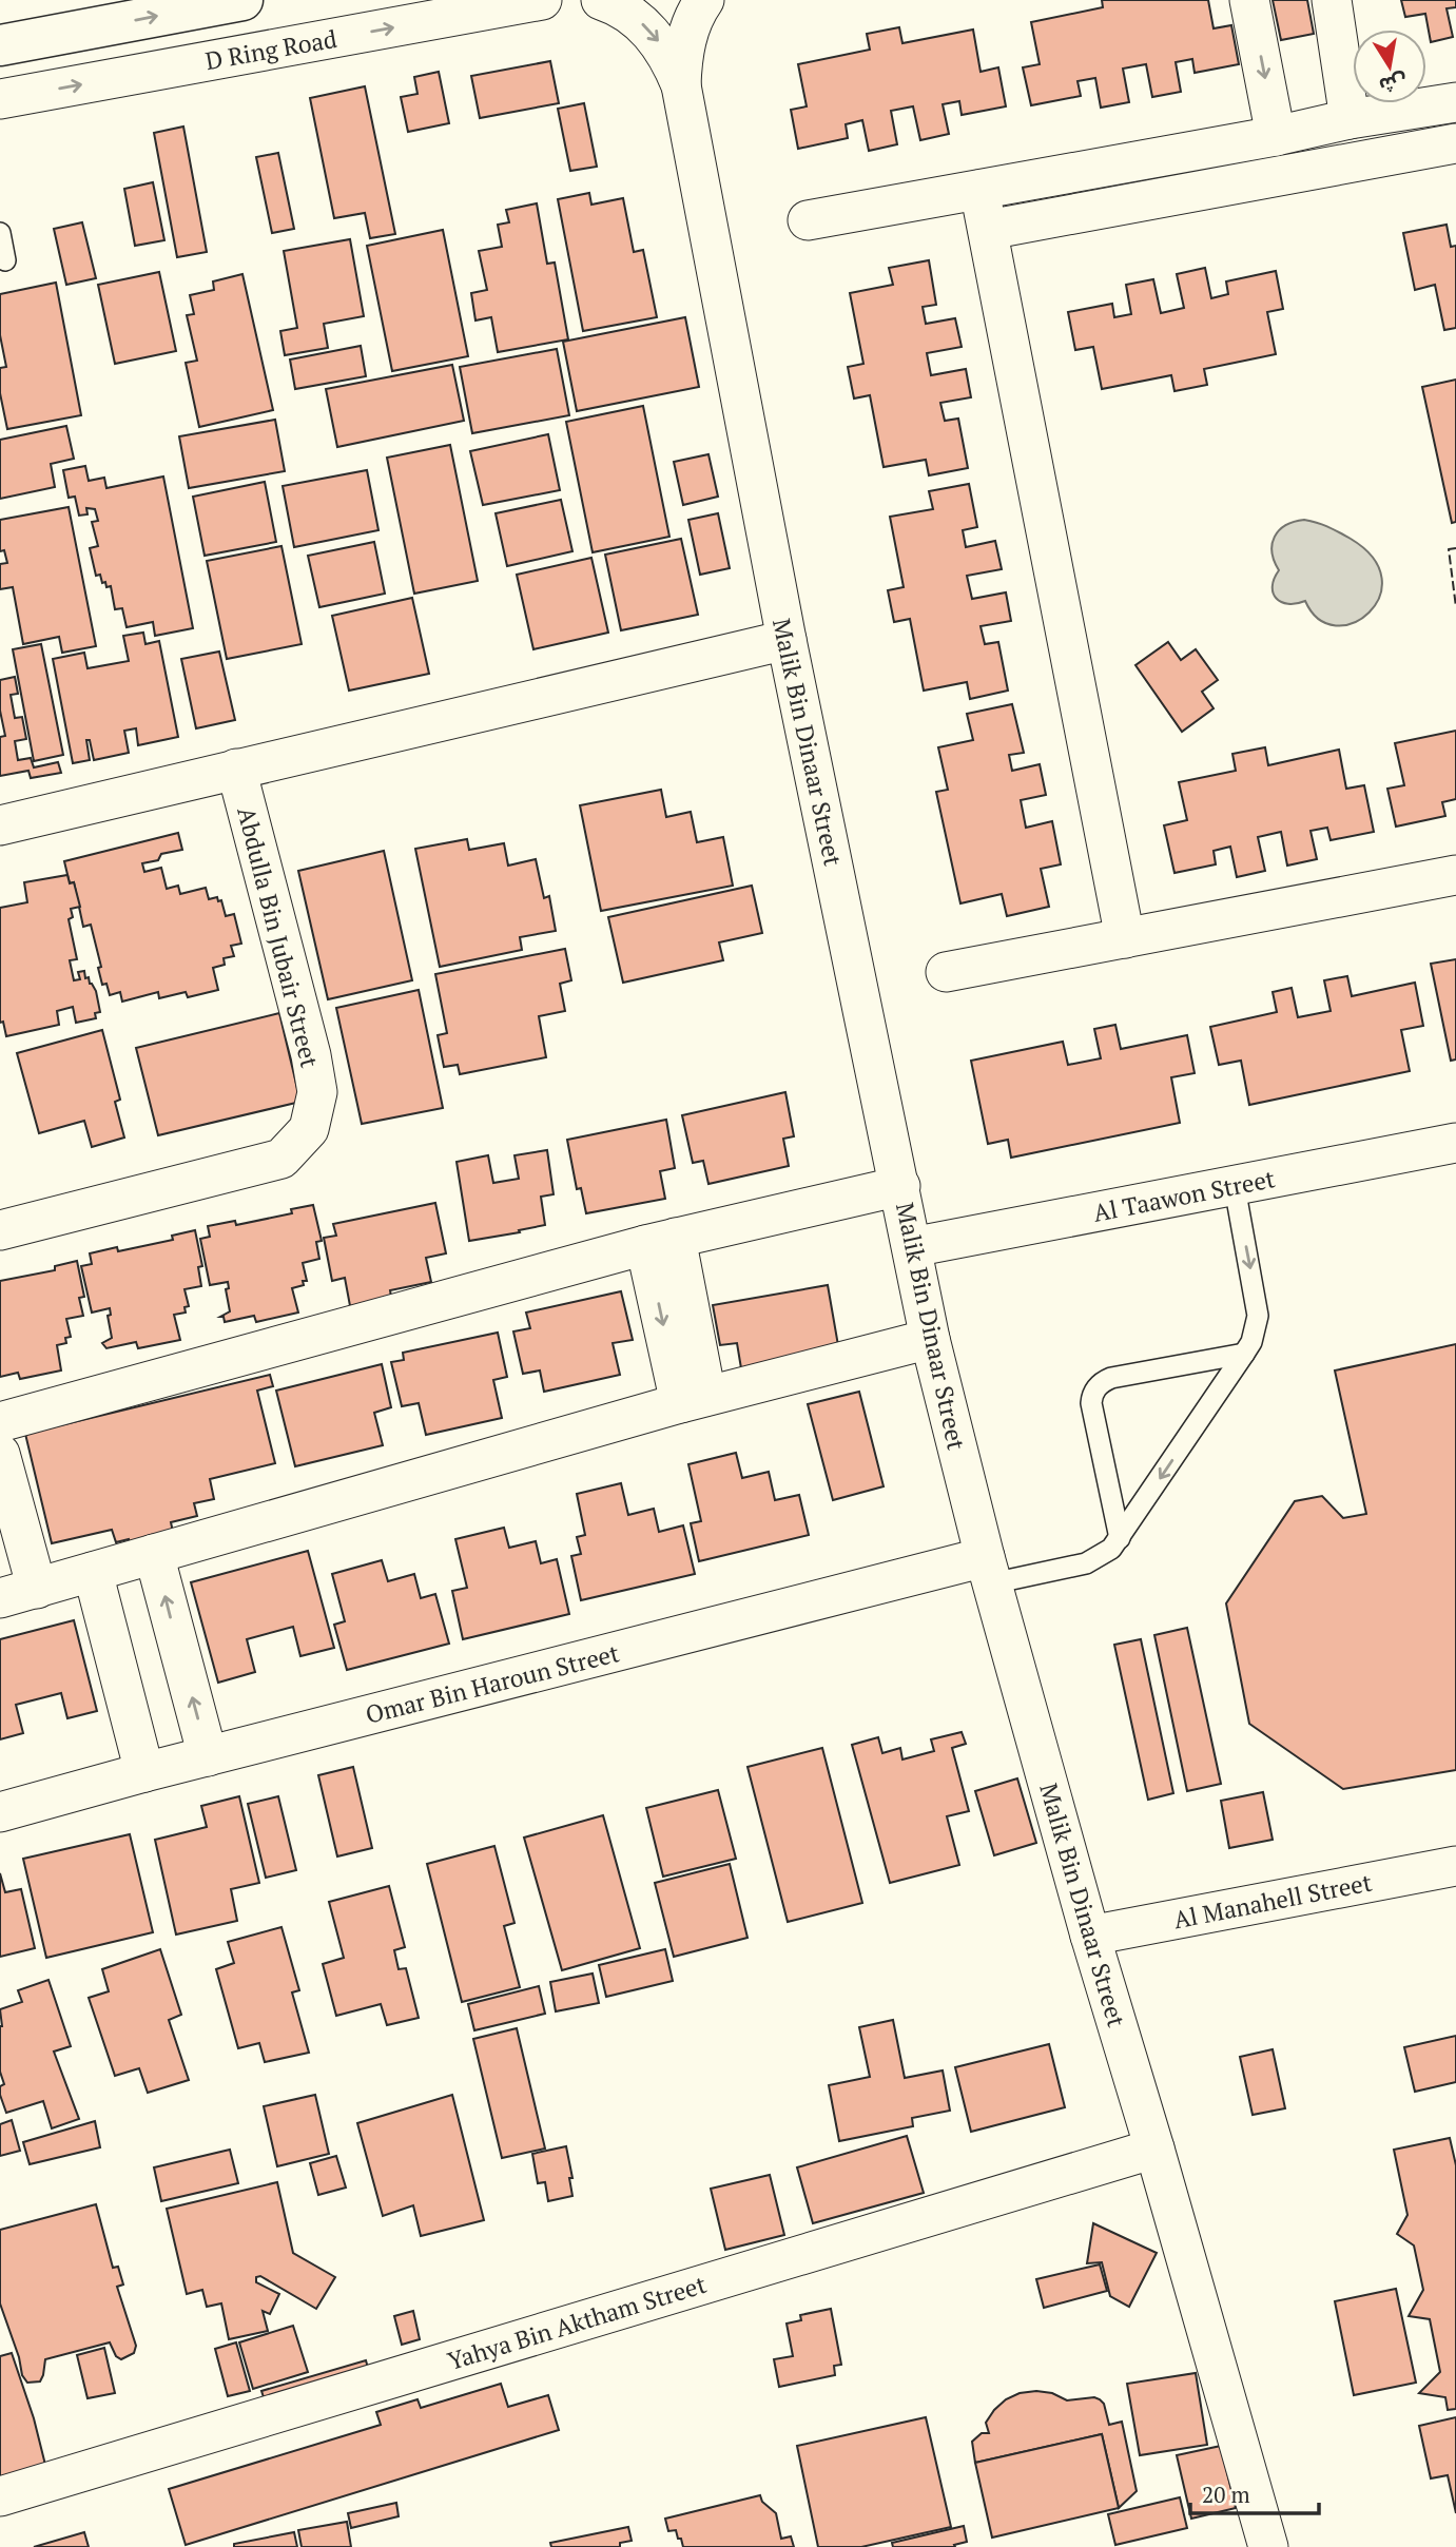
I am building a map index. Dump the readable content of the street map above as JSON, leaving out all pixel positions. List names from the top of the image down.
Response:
{
  "streets": {
    "street": [
      "D Ring Road",
      "Malik Bin Dinaar Street",
      "Abdulla Bin Jubair Street",
      "Al Taawon Street",
      "Omar Bin Haroun Street",
      "Al Manahell Street",
      "Yahya Bin Aktham Street"
    ]
  },
  "crossings": [
    ["Malik Bin Dinaar Street", "Al Taawon Street"],
    ["Malik Bin Dinaar Street", "Omar Bin Haroun Street"],
    ["Malik Bin Dinaar Street", "Al Manahell Street"],
    ["Malik Bin Dinaar Street", "Yahya Bin Aktham Street"]
  ],
  "one_way": ["D Ring Road"],
  "scale_bar": "20 m",
  "north": "bottom"
}
